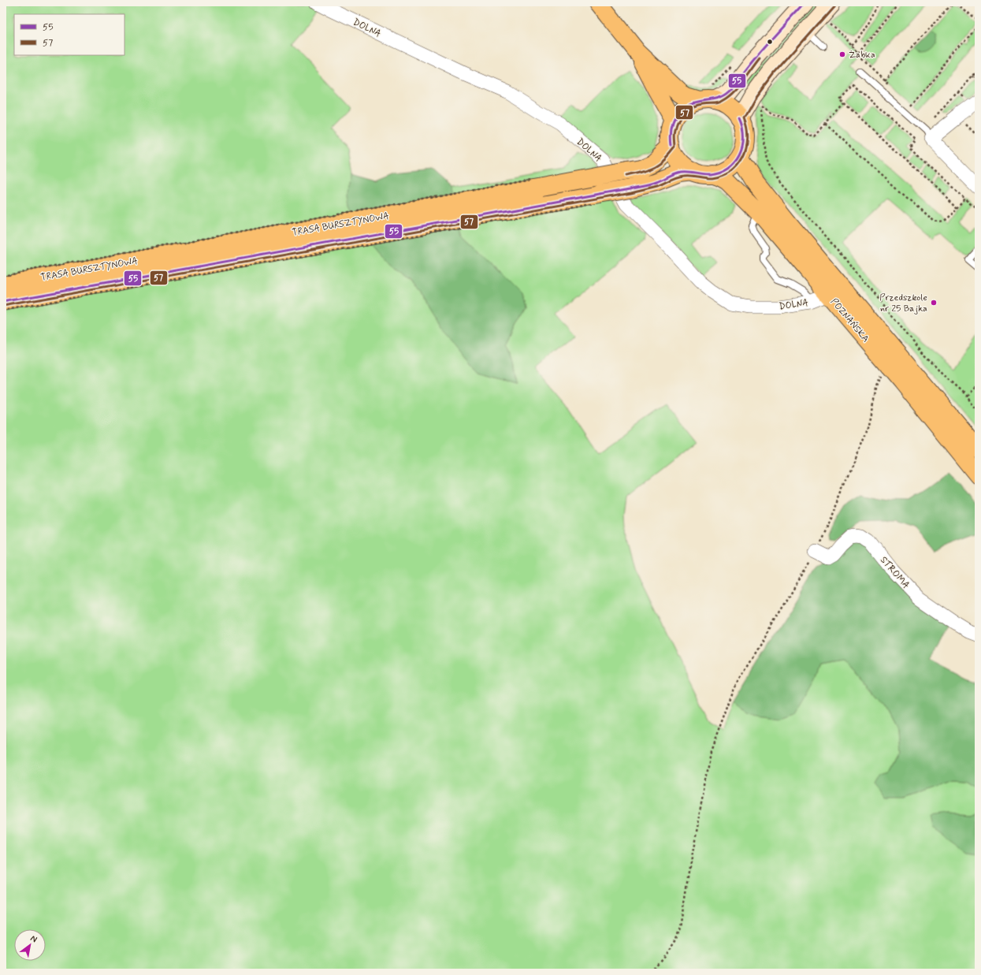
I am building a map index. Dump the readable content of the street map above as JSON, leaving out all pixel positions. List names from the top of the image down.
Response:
{
  "streets": {
    "main road": ["TRASA BURSZTYNOWA", "POZNAŃSKA"],
    "street": ["DOLNA", "STROMA"]
  },
  "crossings": [
    ["DOLNA", "POZNAŃSKA"],
    ["TRASA BURSZTYNOWA", "POZNAŃSKA"]
  ],
  "places": ["Żabka", "Przedszkole nr 25 Bajka"],
  "lines": ["transit line 55", "transit line 57"],
  "legend": ["55", "57"],
  "north": "top right"
}
